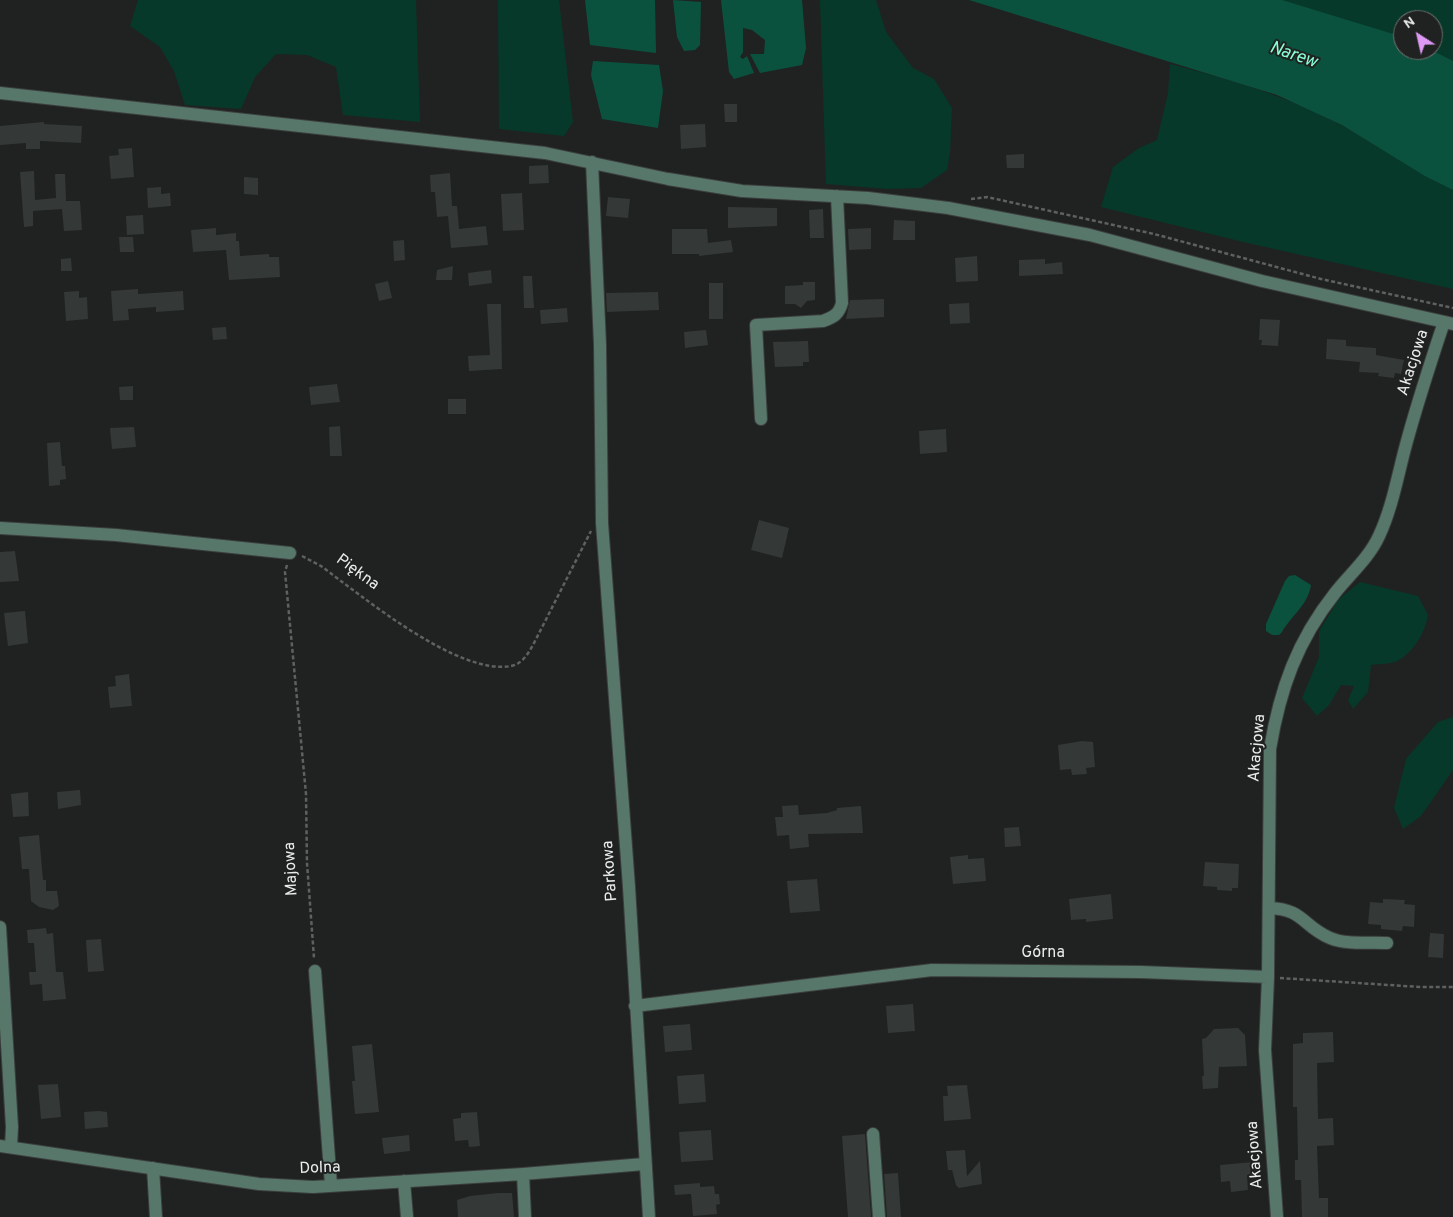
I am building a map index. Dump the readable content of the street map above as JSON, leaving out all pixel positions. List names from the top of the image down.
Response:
{
  "streets": {
    "street": [
      "Akacjowa",
      "Parkowa",
      "Górna",
      "Dolna"
    ],
    "path": ["Piękna", "Majowa"]
  },
  "crossings": [
    ["Akacjowa", "Górna"],
    ["Piękna", "Majowa"],
    ["Piękna", "Parkowa"],
    ["Parkowa", "Górna"],
    ["Parkowa", "Dolna"]
  ],
  "water": ["Narew"],
  "north": "top left"
}
